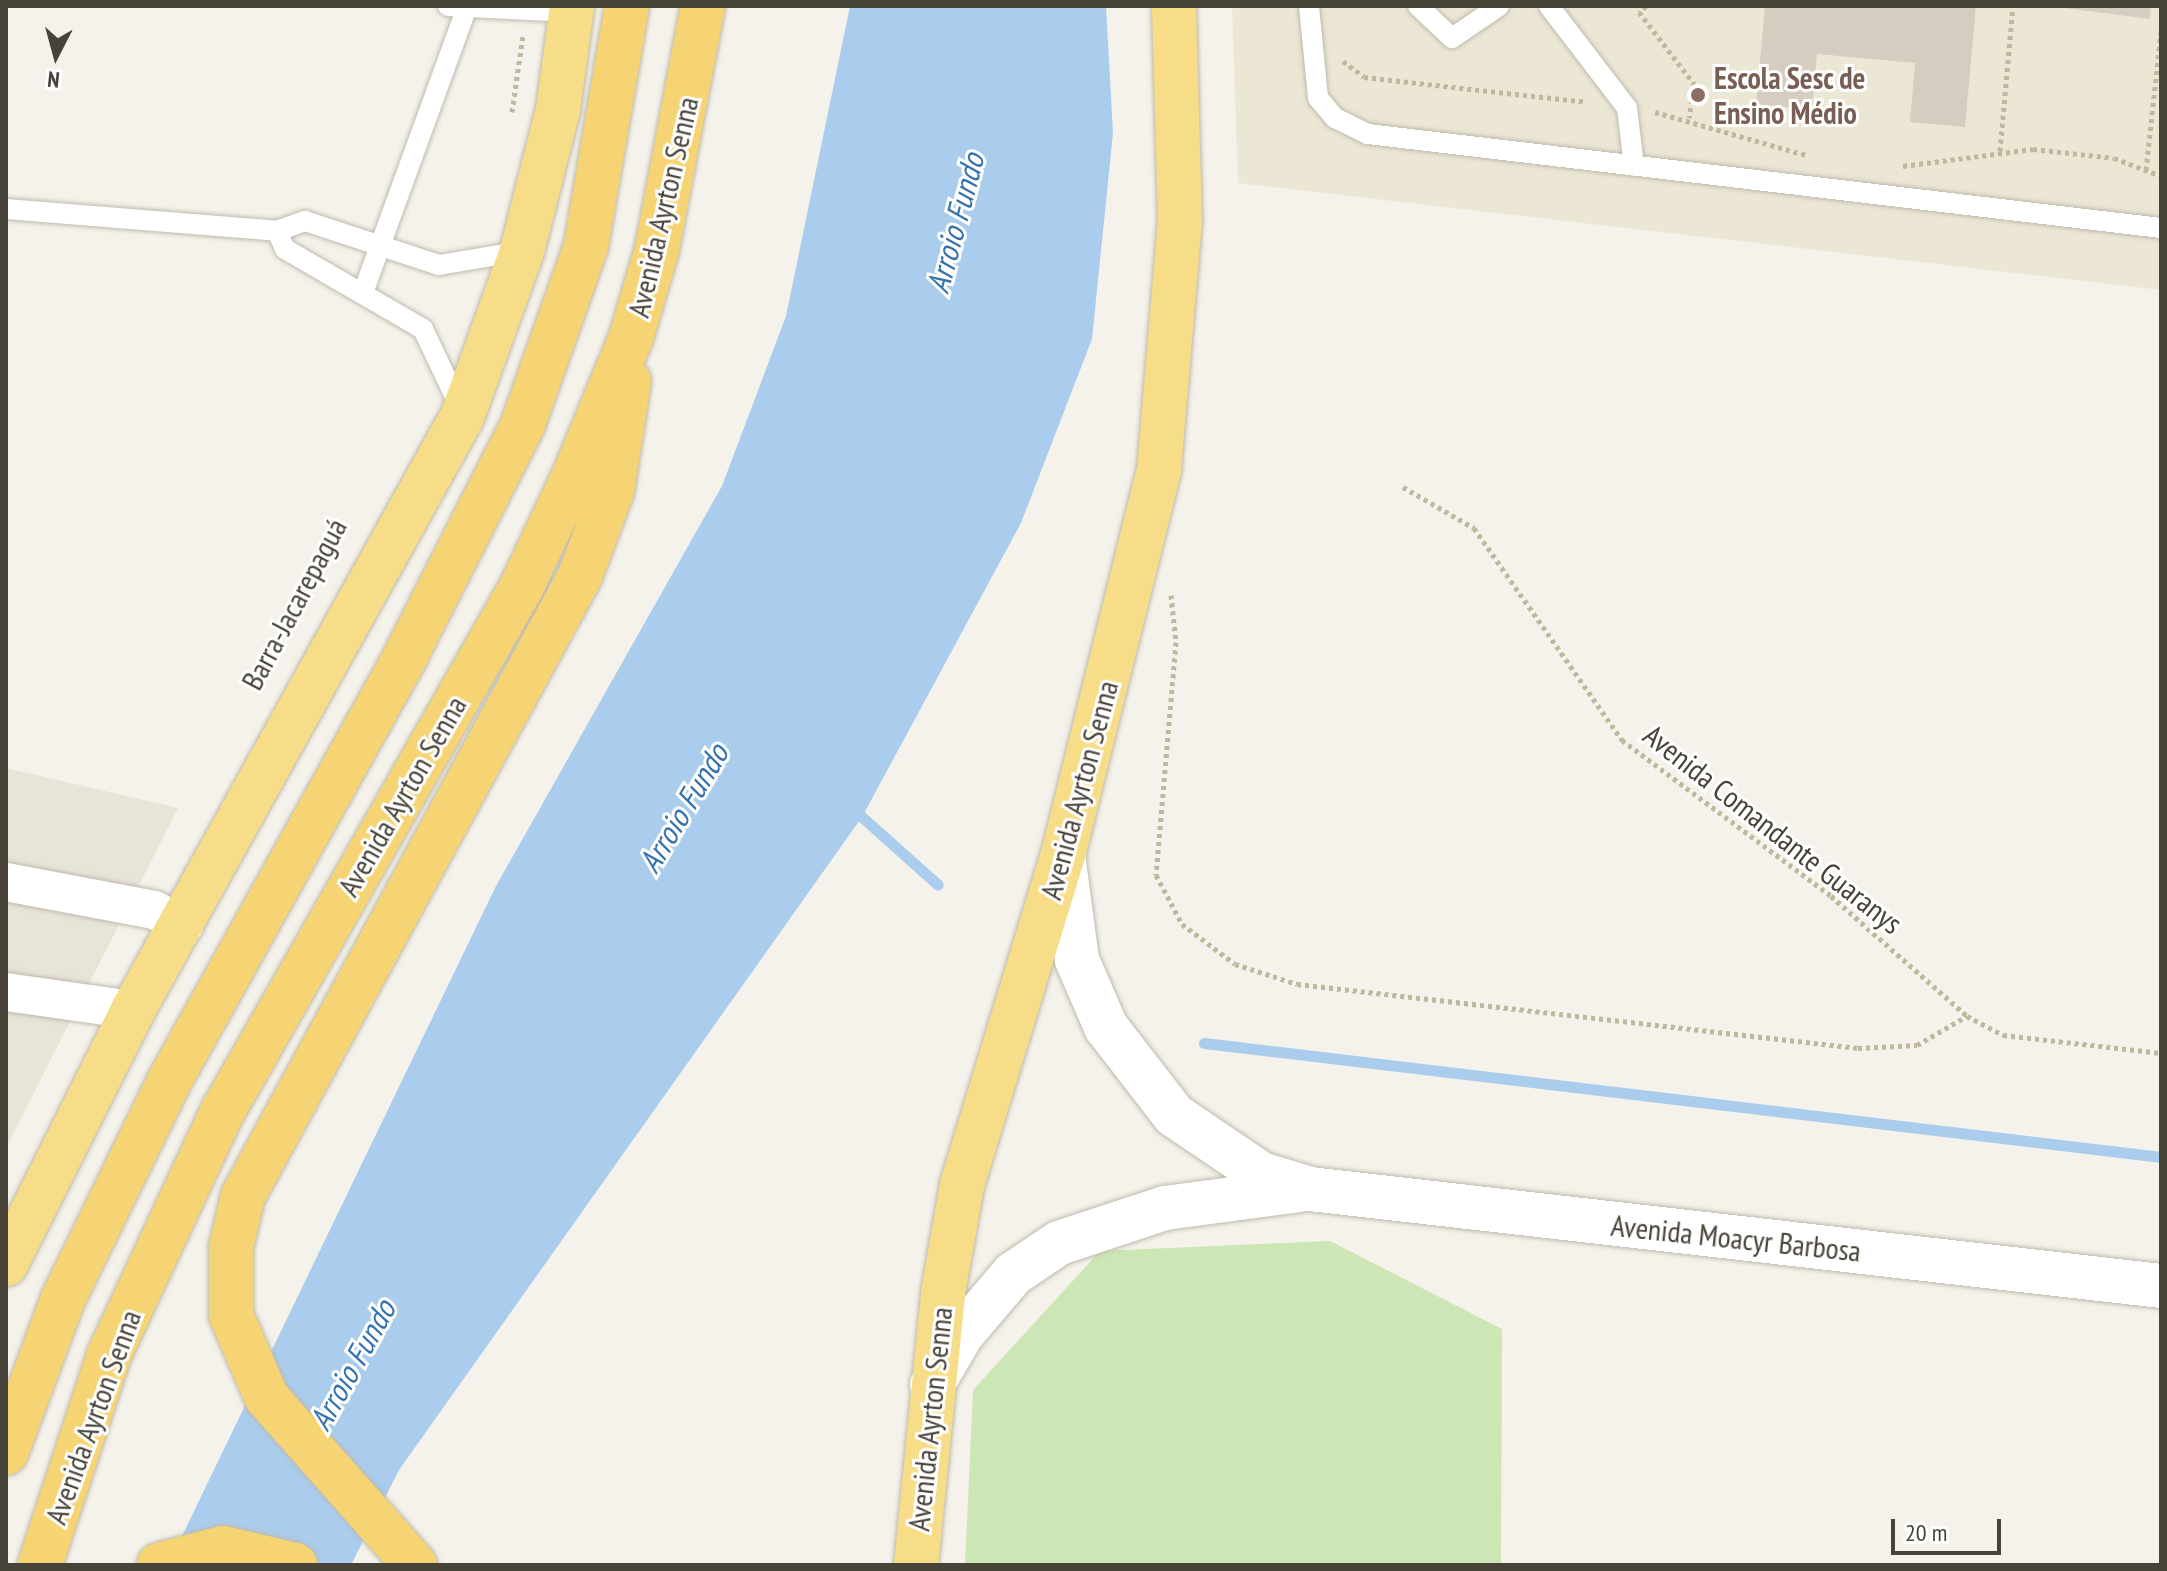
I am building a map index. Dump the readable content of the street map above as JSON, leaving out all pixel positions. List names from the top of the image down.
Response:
{
  "streets": {
    "highway": ["Avenida Ayrton Senna"],
    "street": ["Avenida Moacyr Barbosa"],
    "path": ["Avenida Comandante Guaranys"]
  },
  "crossings": [
    ["Avenida Ayrton Senna", "Avenida Moacyr Barbosa"]
  ],
  "water": ["Arroio Fundo"],
  "places": ["Escola Sesc de Ensino Médio"],
  "scale_bar": "20 m",
  "north": "bottom"
}
